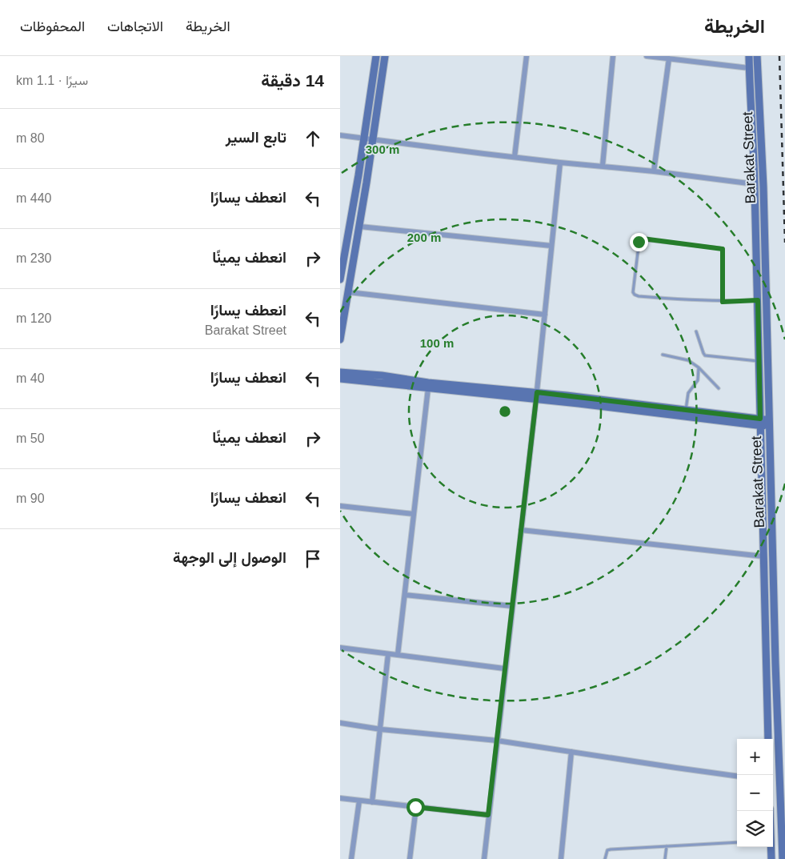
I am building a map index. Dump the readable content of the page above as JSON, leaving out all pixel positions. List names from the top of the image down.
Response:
{
  "streets": {
    "main road": ["Barakat Street"]
  },
  "page": {
    "header": "الخريطة",
    "nav": ["الخريطة", "الاتجاهات", "المحفوظات"],
    "heading": ["14 دقيقة", "سيرًا · 1.1 km"],
    "list": [
      ["تابع السير", "80 m"],
      ["انعطف يسارًا", "440 m"],
      ["انعطف يمينًا", "230 m"],
      ["انعطف يسارًا", "Barakat Street", "120 m"],
      ["انعطف يسارًا", "40 m"],
      ["انعطف يمينًا", "50 m"],
      ["انعطف يسارًا", "90 m"],
      "الوصول إلى الوجهة"
    ],
    "map_buttons": ["+", "−"]
  },
  "rings": ["300 m", "200 m", "100 m"]
}
